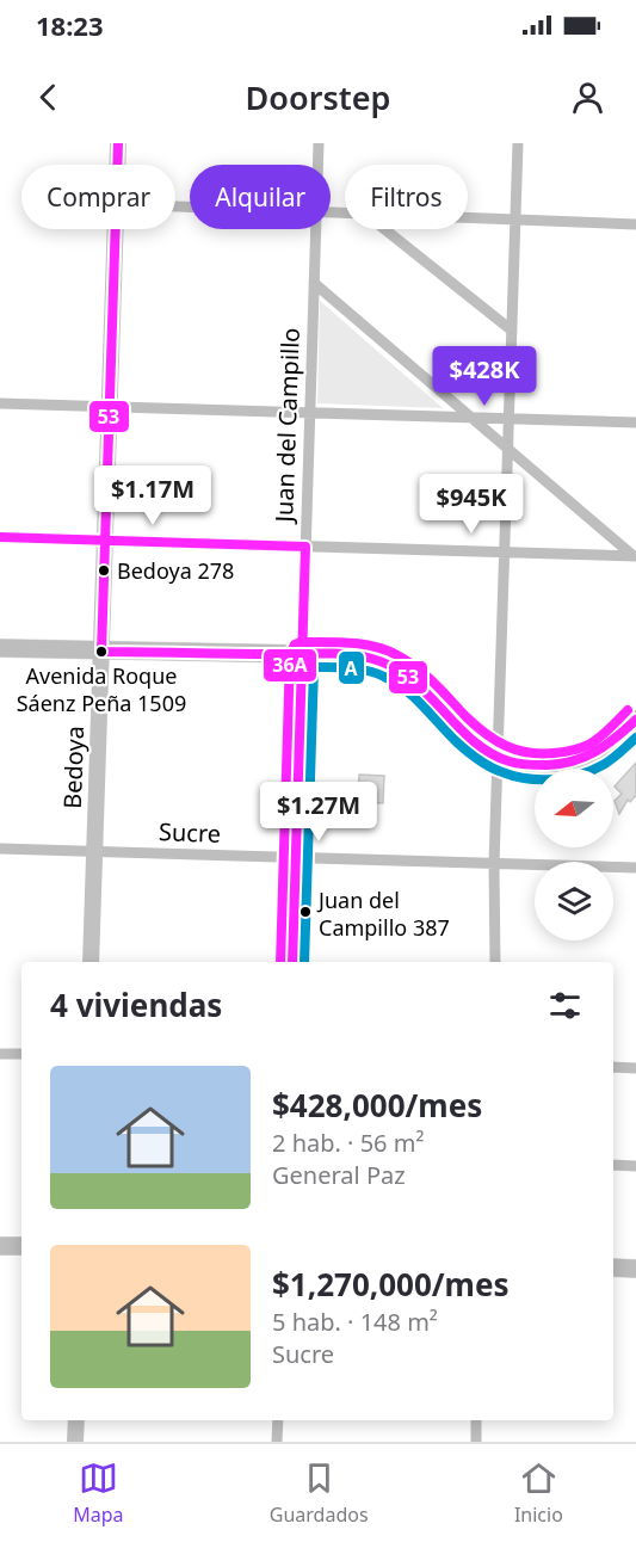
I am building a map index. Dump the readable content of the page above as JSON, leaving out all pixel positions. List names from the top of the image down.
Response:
{
  "streets": {
    "main road": ["Bedoya"],
    "street": ["Juan del Campillo", "Sucre"]
  },
  "crossings": [
    ["Juan del Campillo", "Sucre"],
    ["Bedoya", "Sucre"]
  ],
  "places": ["Bedoya 278", "Avenida Roque Sáenz Peña 1509", "Juan del Campillo 387"],
  "lines": ["transit line 53", "transit line 36A", "transit line A"],
  "north": "left",
  "page": {
    "status": "18:23",
    "header": "Doorstep",
    "chip": ["Comprar", "Alquilar", "Filtros"],
    "price": [
      "$428K",
      "$1.17M",
      "$945K",
      "$1.27M"
    ],
    "heading": "4 viviendas",
    "list": [
      {
        "name": "$428,000/mes",
        "note": "2 hab. · 56 m² · General Paz"
      },
      {
        "name": "$1,270,000/mes",
        "note": "5 hab. · 148 m² · Sucre"
      }
    ],
    "tabs": ["Mapa", "Guardados", "Inicio"]
  }
}
